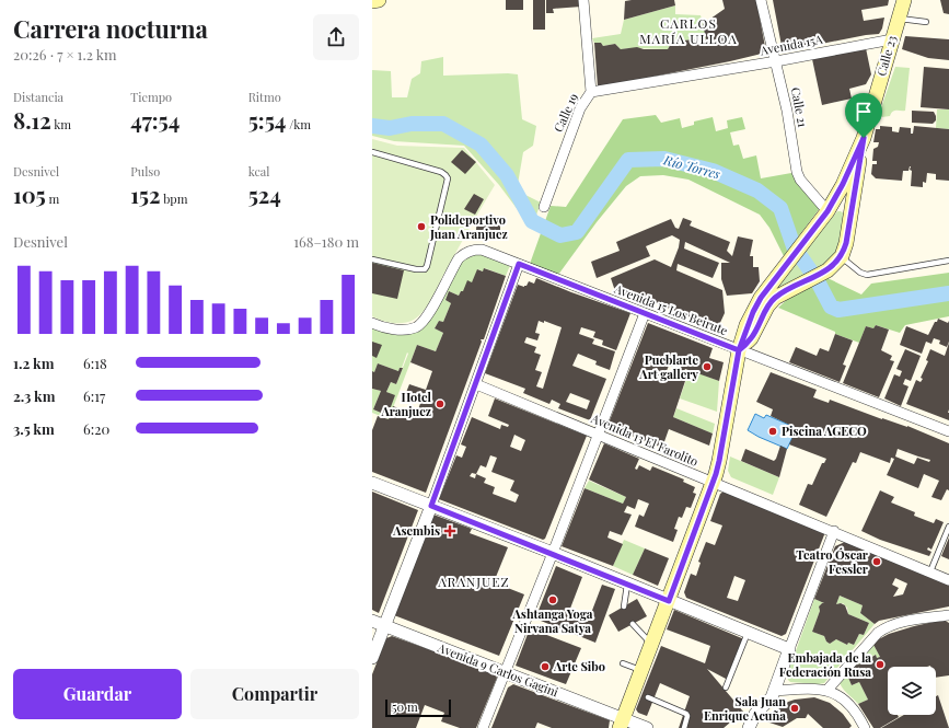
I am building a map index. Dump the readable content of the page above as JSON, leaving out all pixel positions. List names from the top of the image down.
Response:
{
  "streets": {
    "main road": ["Calle 23"],
    "street": [
      "Avenida 15A",
      "Calle 21",
      "Calle 19",
      "Avenida 15 Los Beirute",
      "Avenida 13 El Farolito",
      "Avenida 9 Carlos Gagini"
    ]
  },
  "crossings": [
    ["Avenida 15A", "Calle 23"],
    ["Avenida 15A", "Calle 21"],
    ["Avenida 15A", "Calle 19"],
    ["Calle 23", "Calle 21"],
    ["Calle 23", "Avenida 15 Los Beirute"]
  ],
  "districts": ["CARLOS MARÍA ULLOA", "ARANJUEZ"],
  "water": ["Río Torres"],
  "places": {
    "other": [
      "Polideportivo Juan Aranjuez",
      "Pueblarte Art gallery",
      "Hotel Aranjuez",
      "Piscina AGECO",
      "Teatro Óscar Fessler",
      "Ashtanga Yoga Nirvana Satya",
      "Embajada de la Federación Rusa",
      "Arte Sibo",
      "Sala Juan Enrique Acuña"
    ],
    "health": ["Asembis"]
  },
  "scale_bar": "50 m",
  "page": {
    "heading": ["Carrera nocturna", "20:26 · 7 × 1.2 km"],
    "stats": [
      ["Distancia", "8.12 km"],
      ["Tiempo", "47:54"],
      ["Ritmo", "5:54 /km"],
      ["Desnivel", "105 m"],
      ["Pulso", "152 bpm"],
      ["kcal", "524"]
    ],
    "chart": ["Desnivel", "168–180 m"],
    "list": [
      {
        "name": "1.2 km",
        "note": "6:18"
      },
      {
        "name": "2.3 km",
        "note": "6:17"
      },
      {
        "name": "3.5 km",
        "note": "6:20"
      }
    ],
    "buttons": ["Guardar", "Compartir"],
    "scale": "50 m"
  }
}
